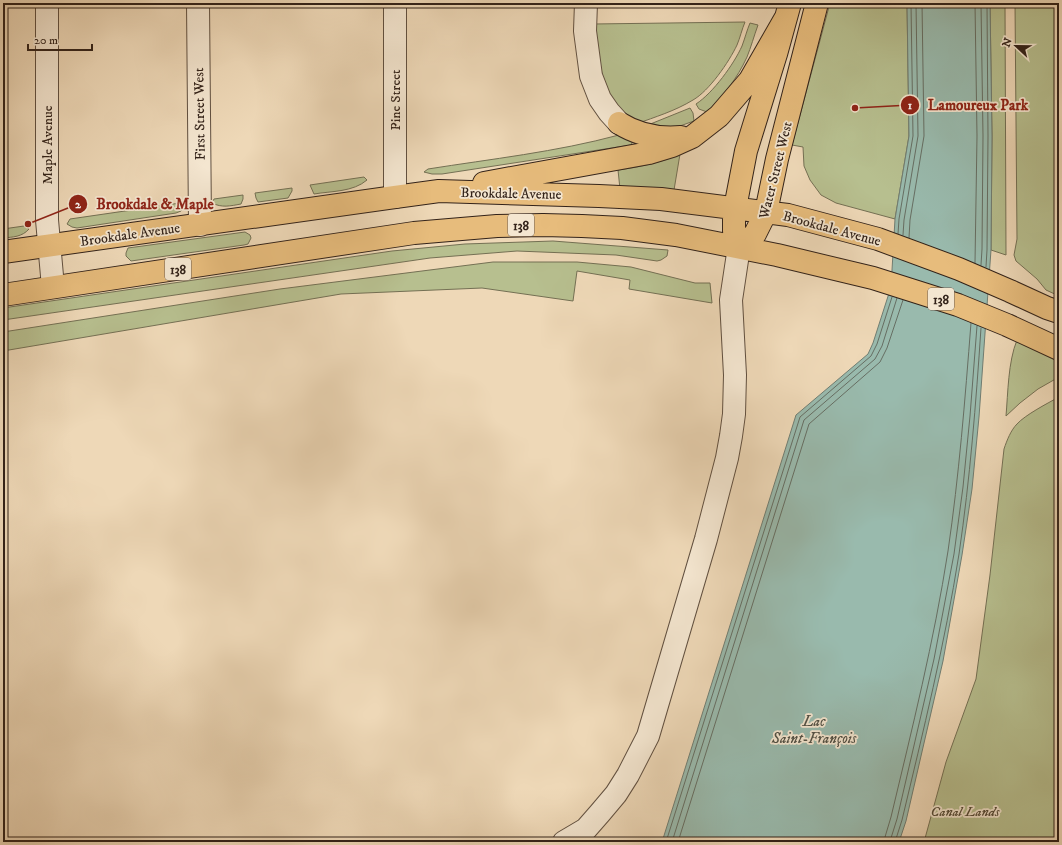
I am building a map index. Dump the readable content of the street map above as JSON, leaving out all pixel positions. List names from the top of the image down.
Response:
{
  "streets": {
    "main road": ["Water Street West", "Brookdale Avenue", "138"],
    "street": ["Pine Street", "First Street West", "Maple Avenue"]
  },
  "crossings": [
    ["Pine Street", "Brookdale Avenue"],
    ["First Street West", "Brookdale Avenue"],
    ["Maple Avenue", "Brookdale Avenue"],
    ["Maple Avenue", "138"],
    ["Water Street West", "Brookdale Avenue"],
    ["Water Street West", "138"]
  ],
  "water": ["Lac Saint-François"],
  "parks": ["Canal Lands"],
  "places": ["Lamoureux Park", "Brookdale & Maple"],
  "scale_bar": "20 m",
  "north": "left"
}
